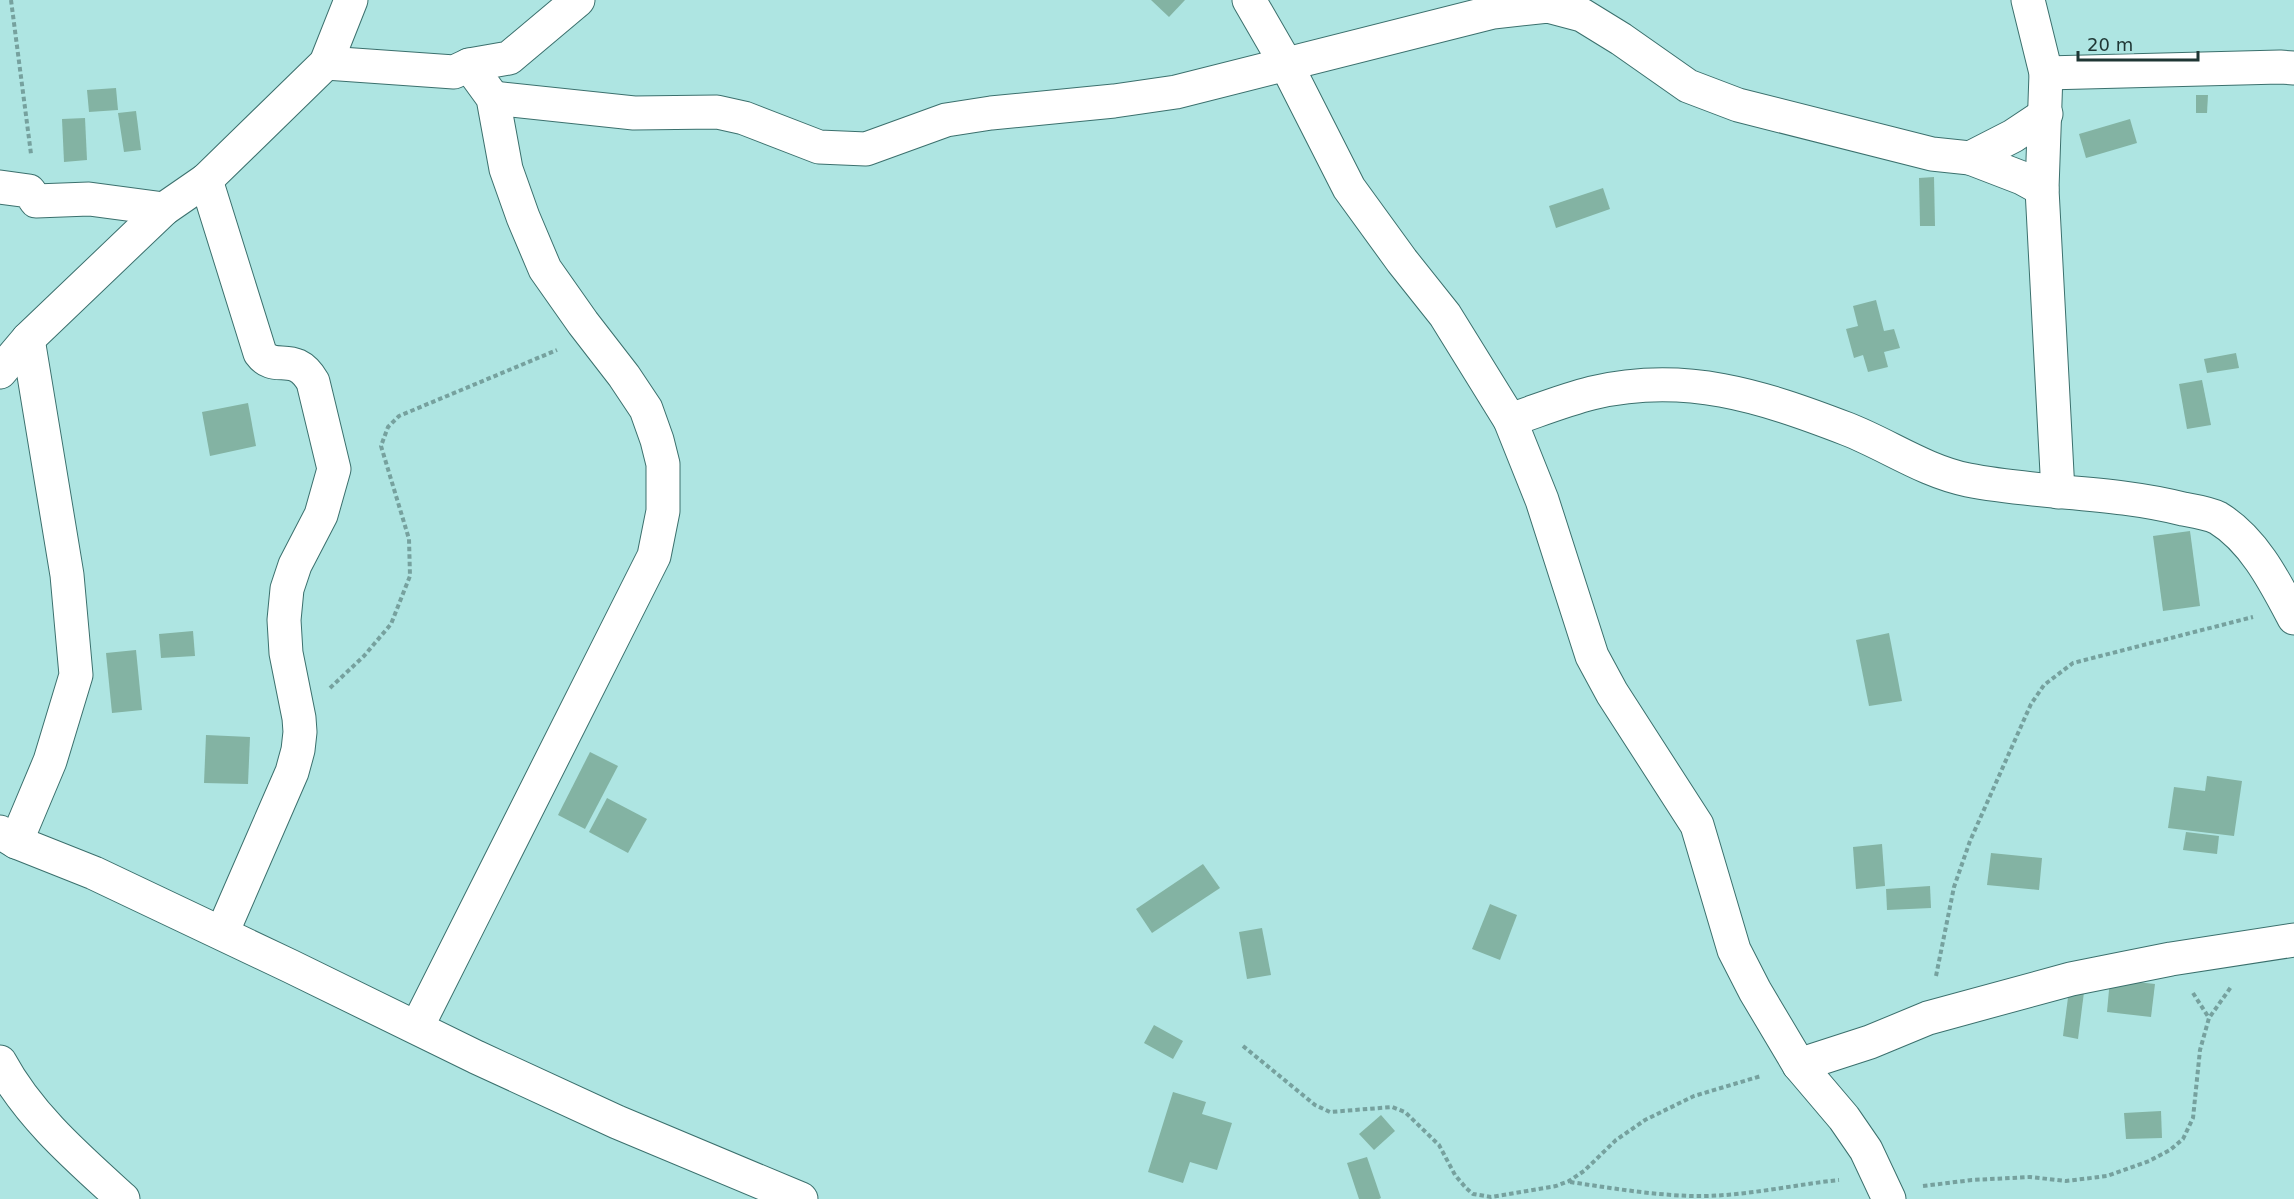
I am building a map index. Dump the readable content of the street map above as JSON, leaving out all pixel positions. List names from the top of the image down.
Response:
{
  "scale_bar": "20 m"
}
